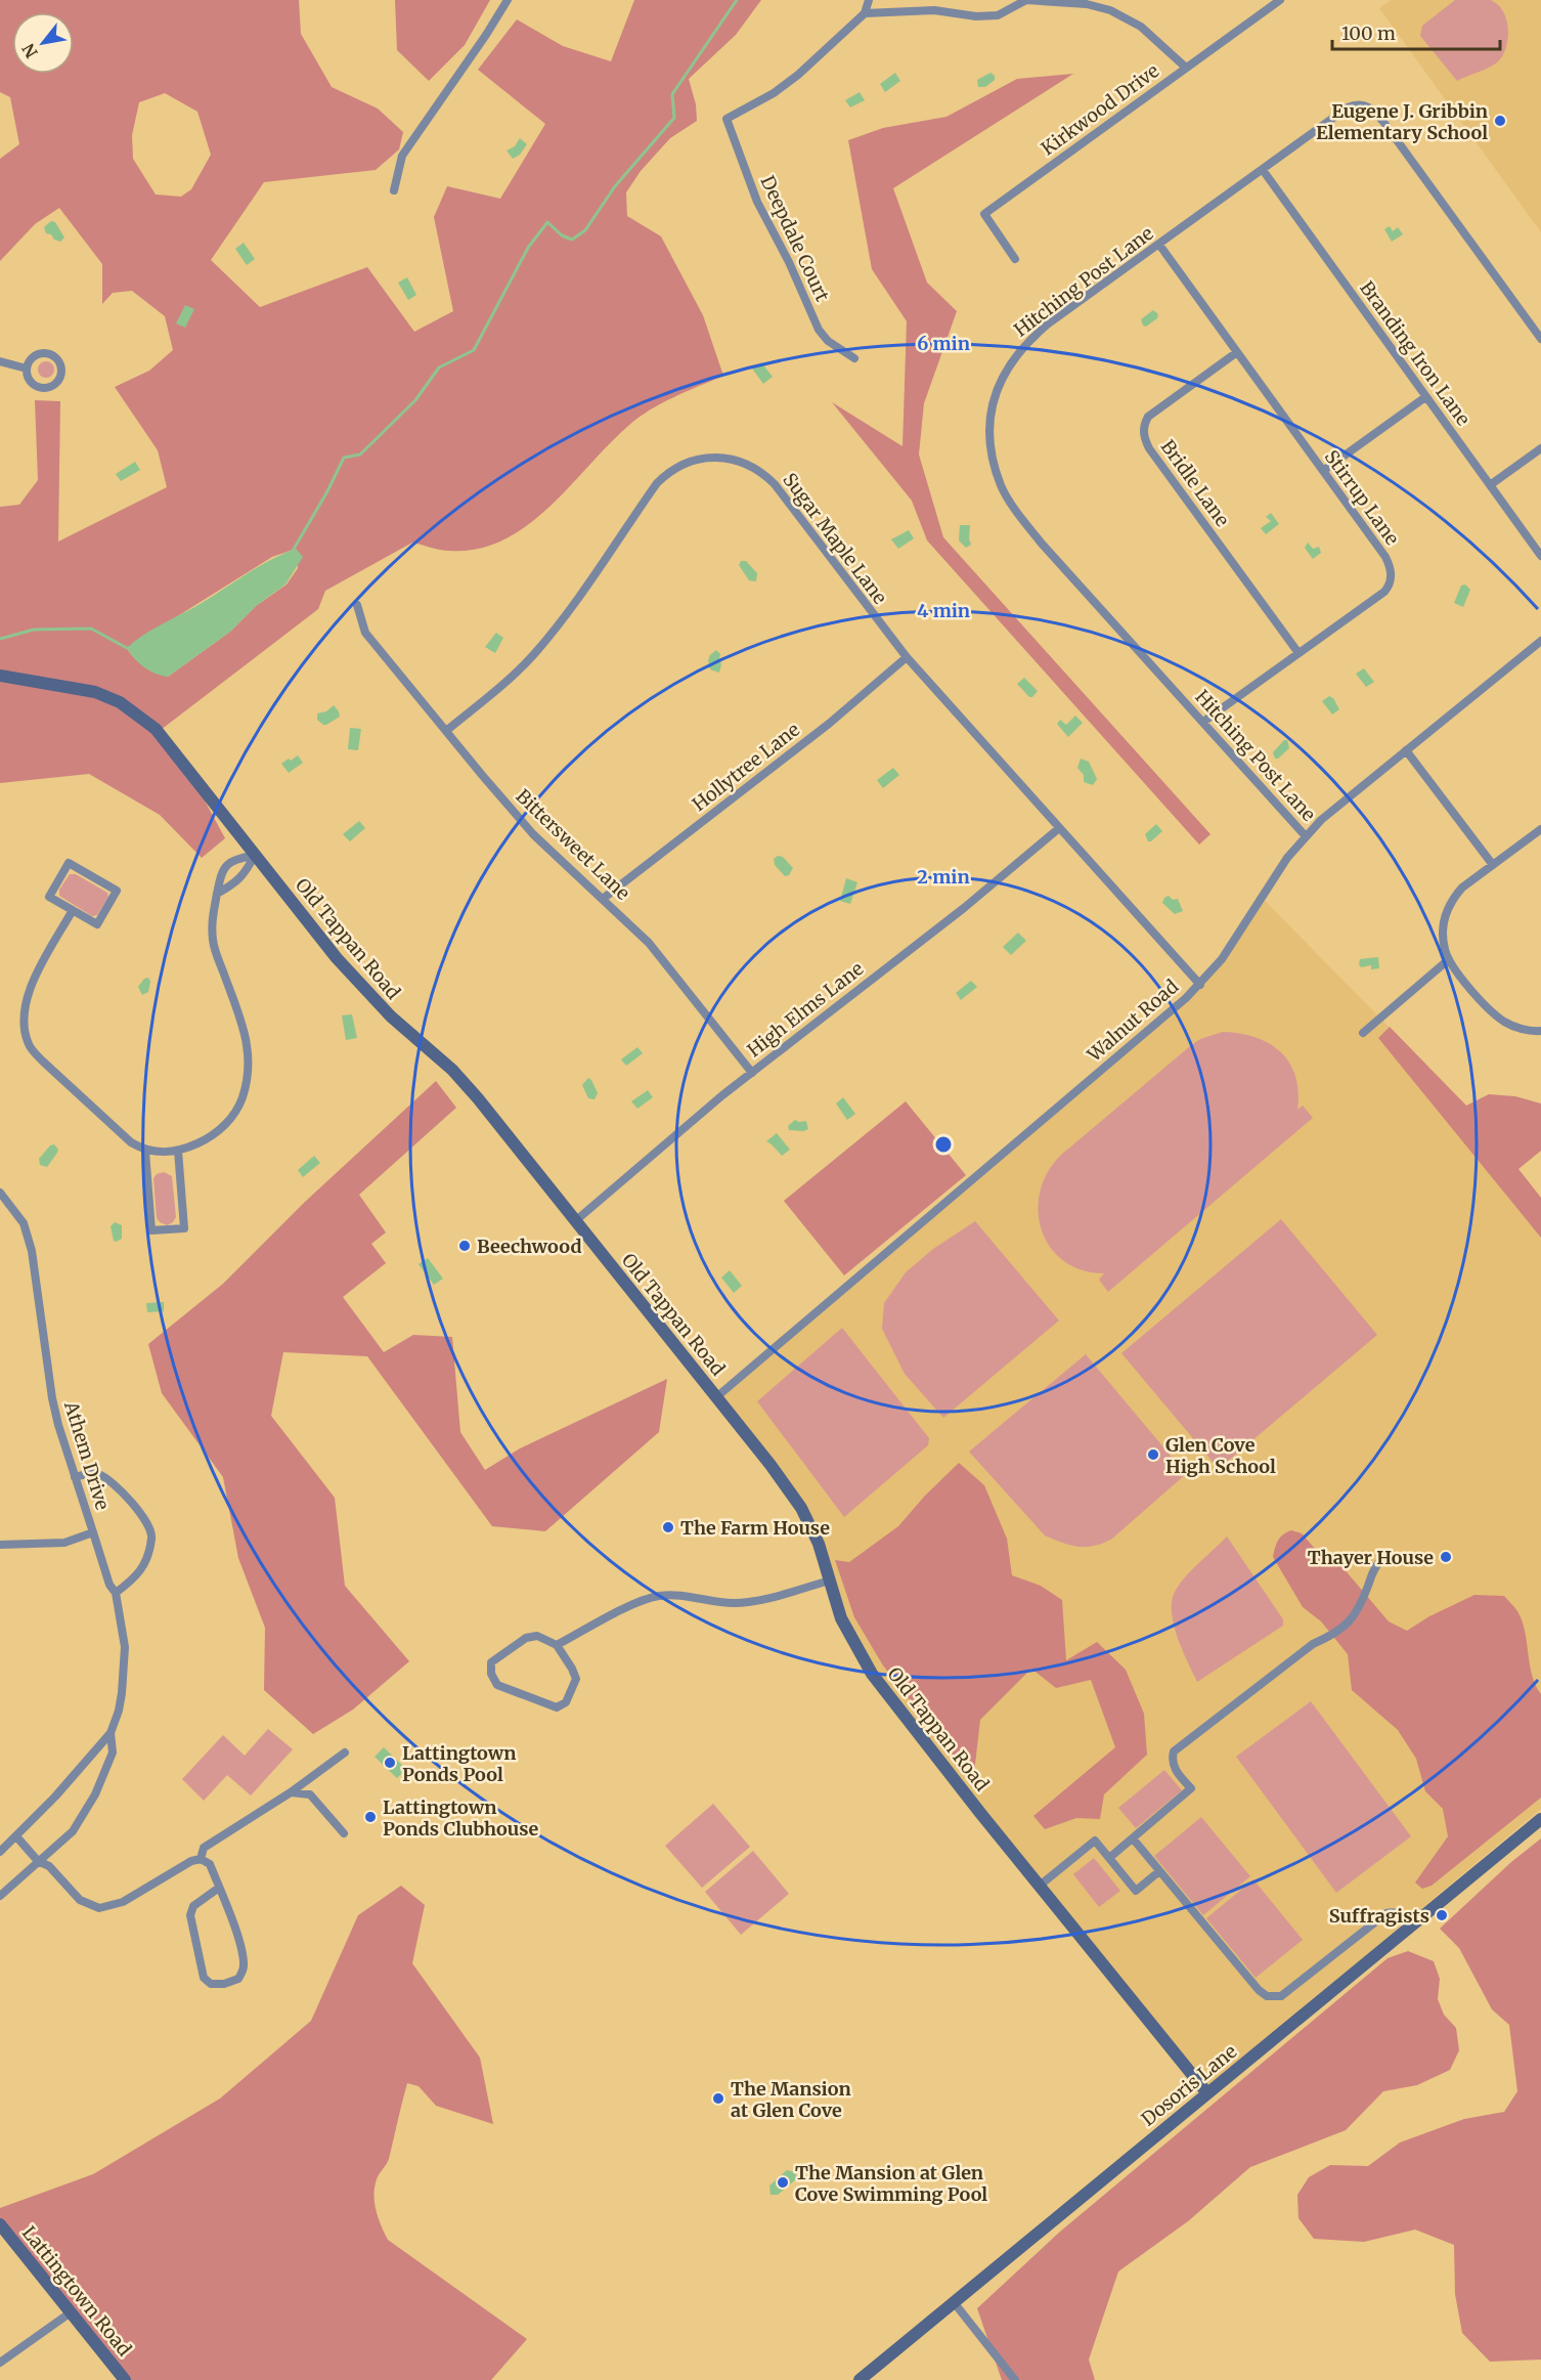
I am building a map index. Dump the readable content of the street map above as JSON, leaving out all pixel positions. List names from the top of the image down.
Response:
{
  "streets": {
    "street": [
      "Kirkwood Drive",
      "Deepdale Court",
      "Hitching Post Lane",
      "Branding Iron Lane",
      "Bridle Lane",
      "Stirrup Lane",
      "Sugar Maple Lane",
      "Hollytree Lane",
      "Bittersweet Lane",
      "Old Tappan Road",
      "High Elms Lane",
      "Walnut Road",
      "Athem Drive",
      "Dosoris Lane",
      "Lattingtown Road"
    ]
  },
  "crossings": [
    ["Hitching Post Lane", "Branding Iron Lane"],
    ["Hitching Post Lane", "Stirrup Lane"],
    ["Hitching Post Lane", "Walnut Road"],
    ["Bridle Lane", "Stirrup Lane"],
    ["Sugar Maple Lane", "Hollytree Lane"],
    ["Sugar Maple Lane", "Bittersweet Lane"],
    ["Sugar Maple Lane", "High Elms Lane"],
    ["Sugar Maple Lane", "Walnut Road"],
    ["Hollytree Lane", "Bittersweet Lane"],
    ["Bittersweet Lane", "High Elms Lane"],
    ["Old Tappan Road", "High Elms Lane"],
    ["Old Tappan Road", "Walnut Road"],
    ["Old Tappan Road", "Dosoris Lane"]
  ],
  "places": [
    "Eugene J. Gribbin Elementary School",
    "Beechwood",
    "Glen Cove High School",
    "The Farm House",
    "Thayer House",
    "Lattingtown Ponds Pool",
    "Lattingtown Ponds Clubhouse",
    "Suffragists",
    "The Mansion at Glen Cove",
    "The Mansion at Glen Cove Swimming Pool"
  ],
  "scale_bar": "100 m",
  "north": "bottom left",
  "rings": ["6 min", "4 min", "2 min"]
}
